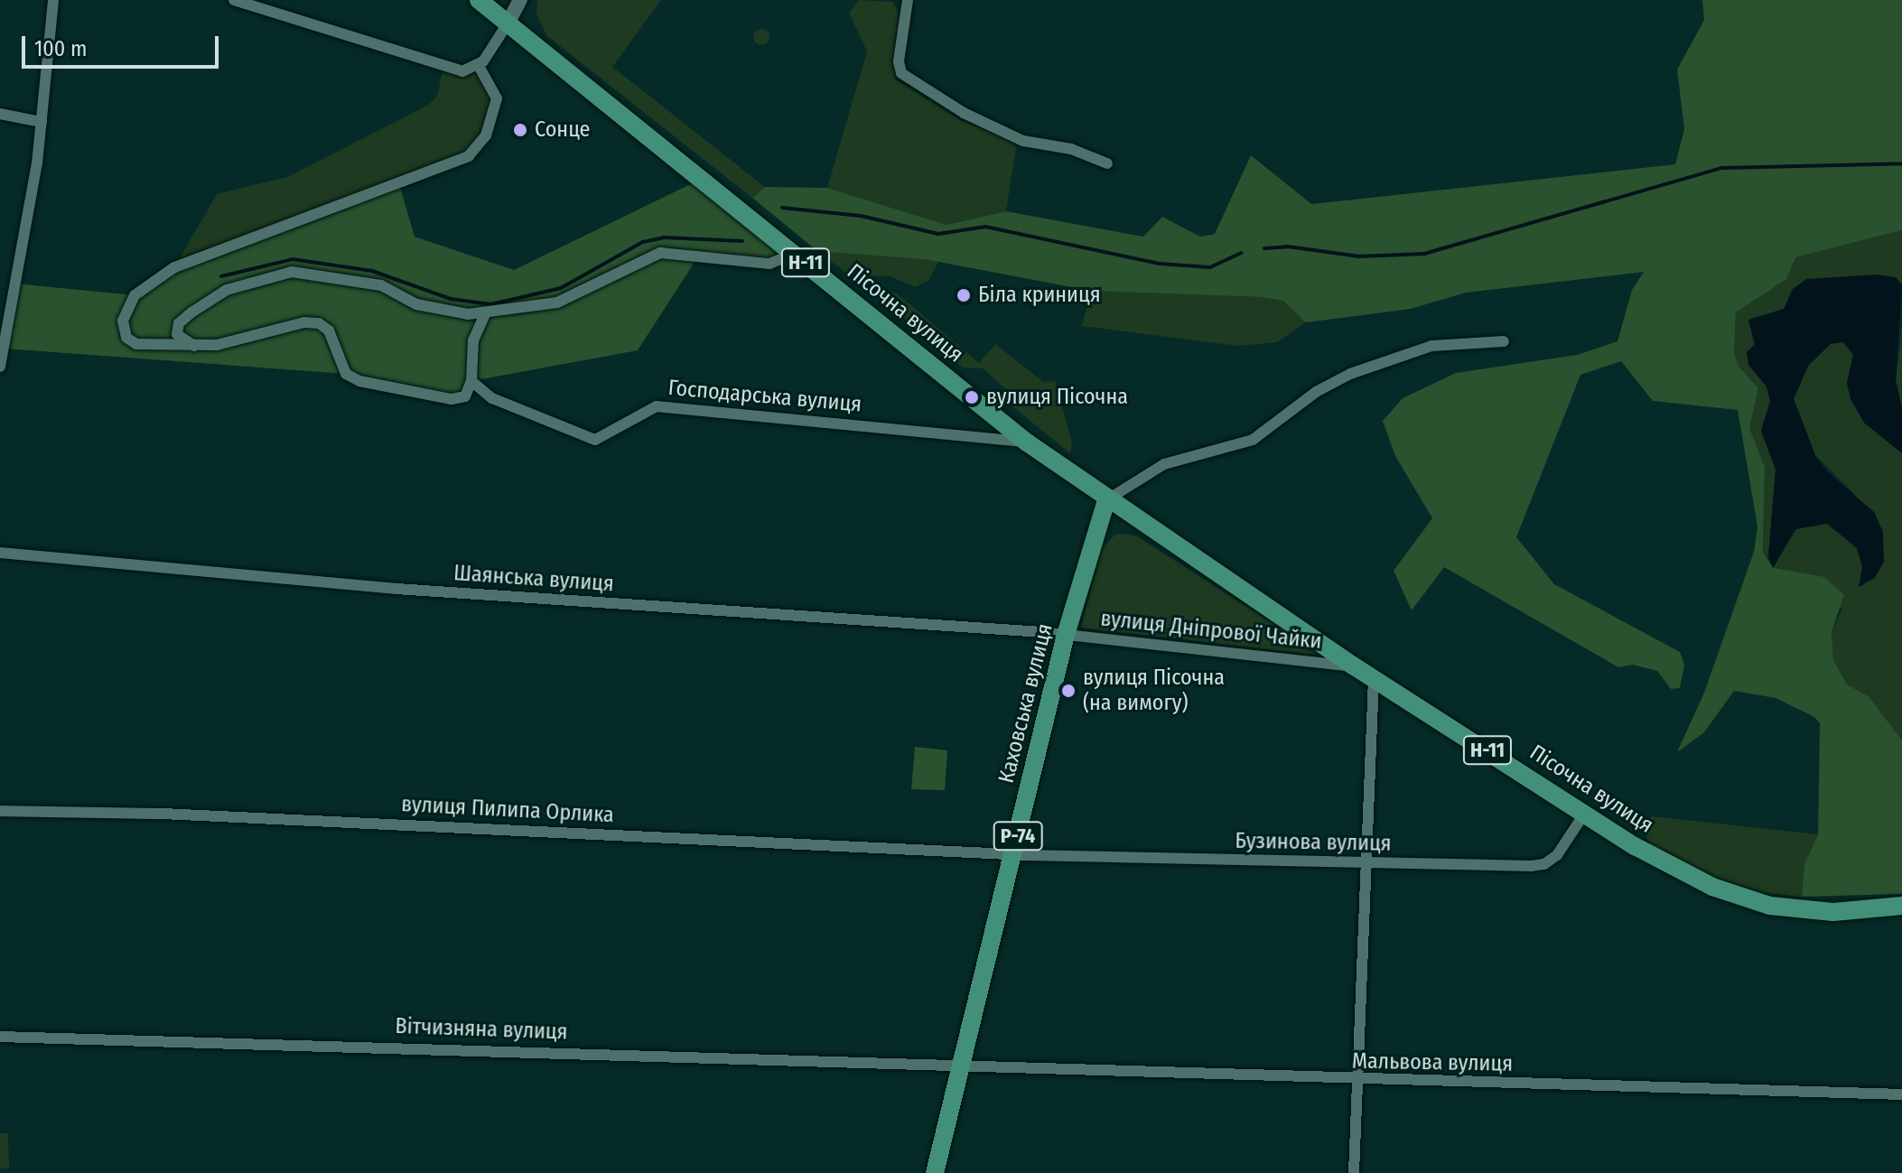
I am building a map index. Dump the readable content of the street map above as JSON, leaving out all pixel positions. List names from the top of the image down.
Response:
{
  "streets": {
    "main road": [
      "Н-11",
      "Пісочна вулиця",
      "Каховська вулиця",
      "Р-74"
    ],
    "street": [
      "Господарська вулиця",
      "Шаянська вулиця",
      "вулиця Дніпрової Чайки",
      "вулиця Пилипа Орлика",
      "Бузинова вулиця",
      "Вітчизняна вулиця",
      "Мальвова вулиця"
    ]
  },
  "crossings": [
    ["Н-11", "Пісочна вулиця"],
    ["Пісочна вулиця", "Господарська вулиця"],
    ["Пісочна вулиця", "вулиця Дніпрової Чайки"],
    ["Пісочна вулиця", "Каховська вулиця"],
    ["Пісочна вулиця", "Бузинова вулиця"],
    ["Шаянська вулиця", "вулиця Дніпрової Чайки"],
    ["Шаянська вулиця", "Каховська вулиця"],
    ["вулиця Дніпрової Чайки", "Каховська вулиця"],
    ["Каховська вулиця", "вулиця Пилипа Орлика"],
    ["Каховська вулиця", "Бузинова вулиця"],
    ["Каховська вулиця", "Вітчизняна вулиця"],
    ["Каховська вулиця", "Мальвова вулиця"],
    ["вулиця Пилипа Орлика", "Бузинова вулиця"],
    ["Вітчизняна вулиця", "Мальвова вулиця"]
  ],
  "places": [
    "Сонце",
    "Біла криниця",
    "вулиця Пісочна",
    "вулиця Пісочна (на вимогу)"
  ],
  "scale_bar": "100 m"
}
